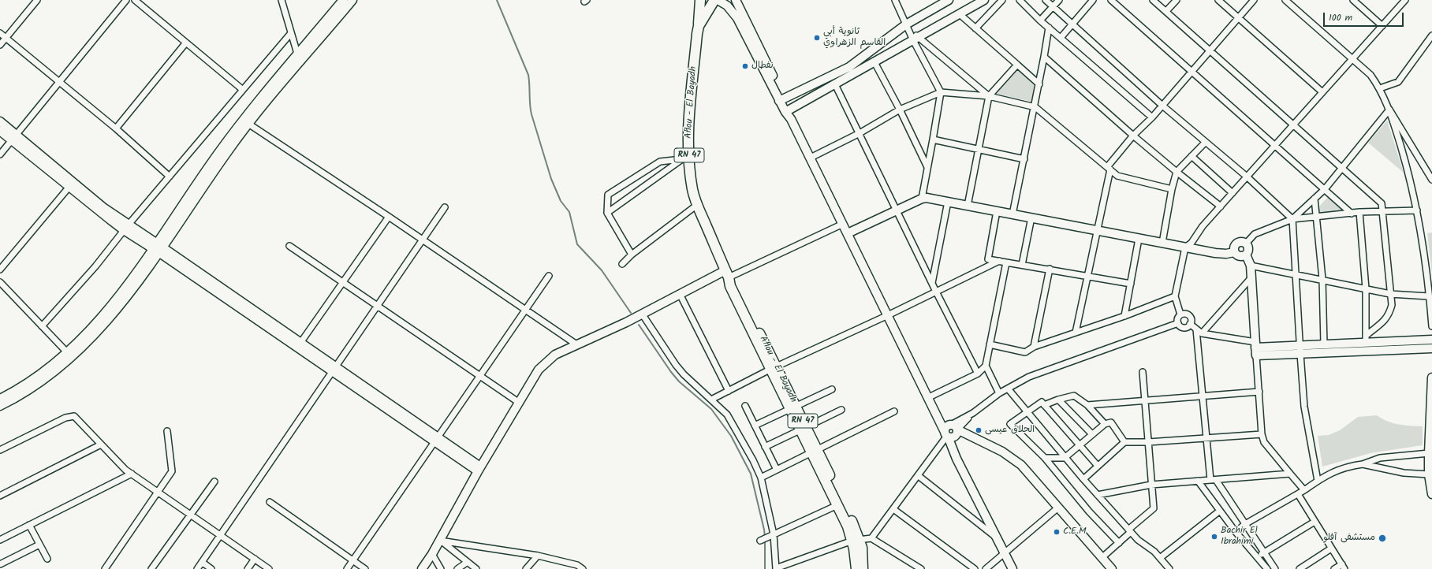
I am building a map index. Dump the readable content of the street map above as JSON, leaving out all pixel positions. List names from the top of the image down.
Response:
{
  "streets": {
    "main road": ["Aflou - El Bayadh", "RN 47"]
  },
  "places": [
    "ثانوية أبي القاسم الزهراوي",
    "نفطال",
    "الحلاق عيسى",
    "C.E.M",
    "Bachir El Ibrahimi",
    "مستشفى آفلو"
  ],
  "scale_bar": "100 m"
}
